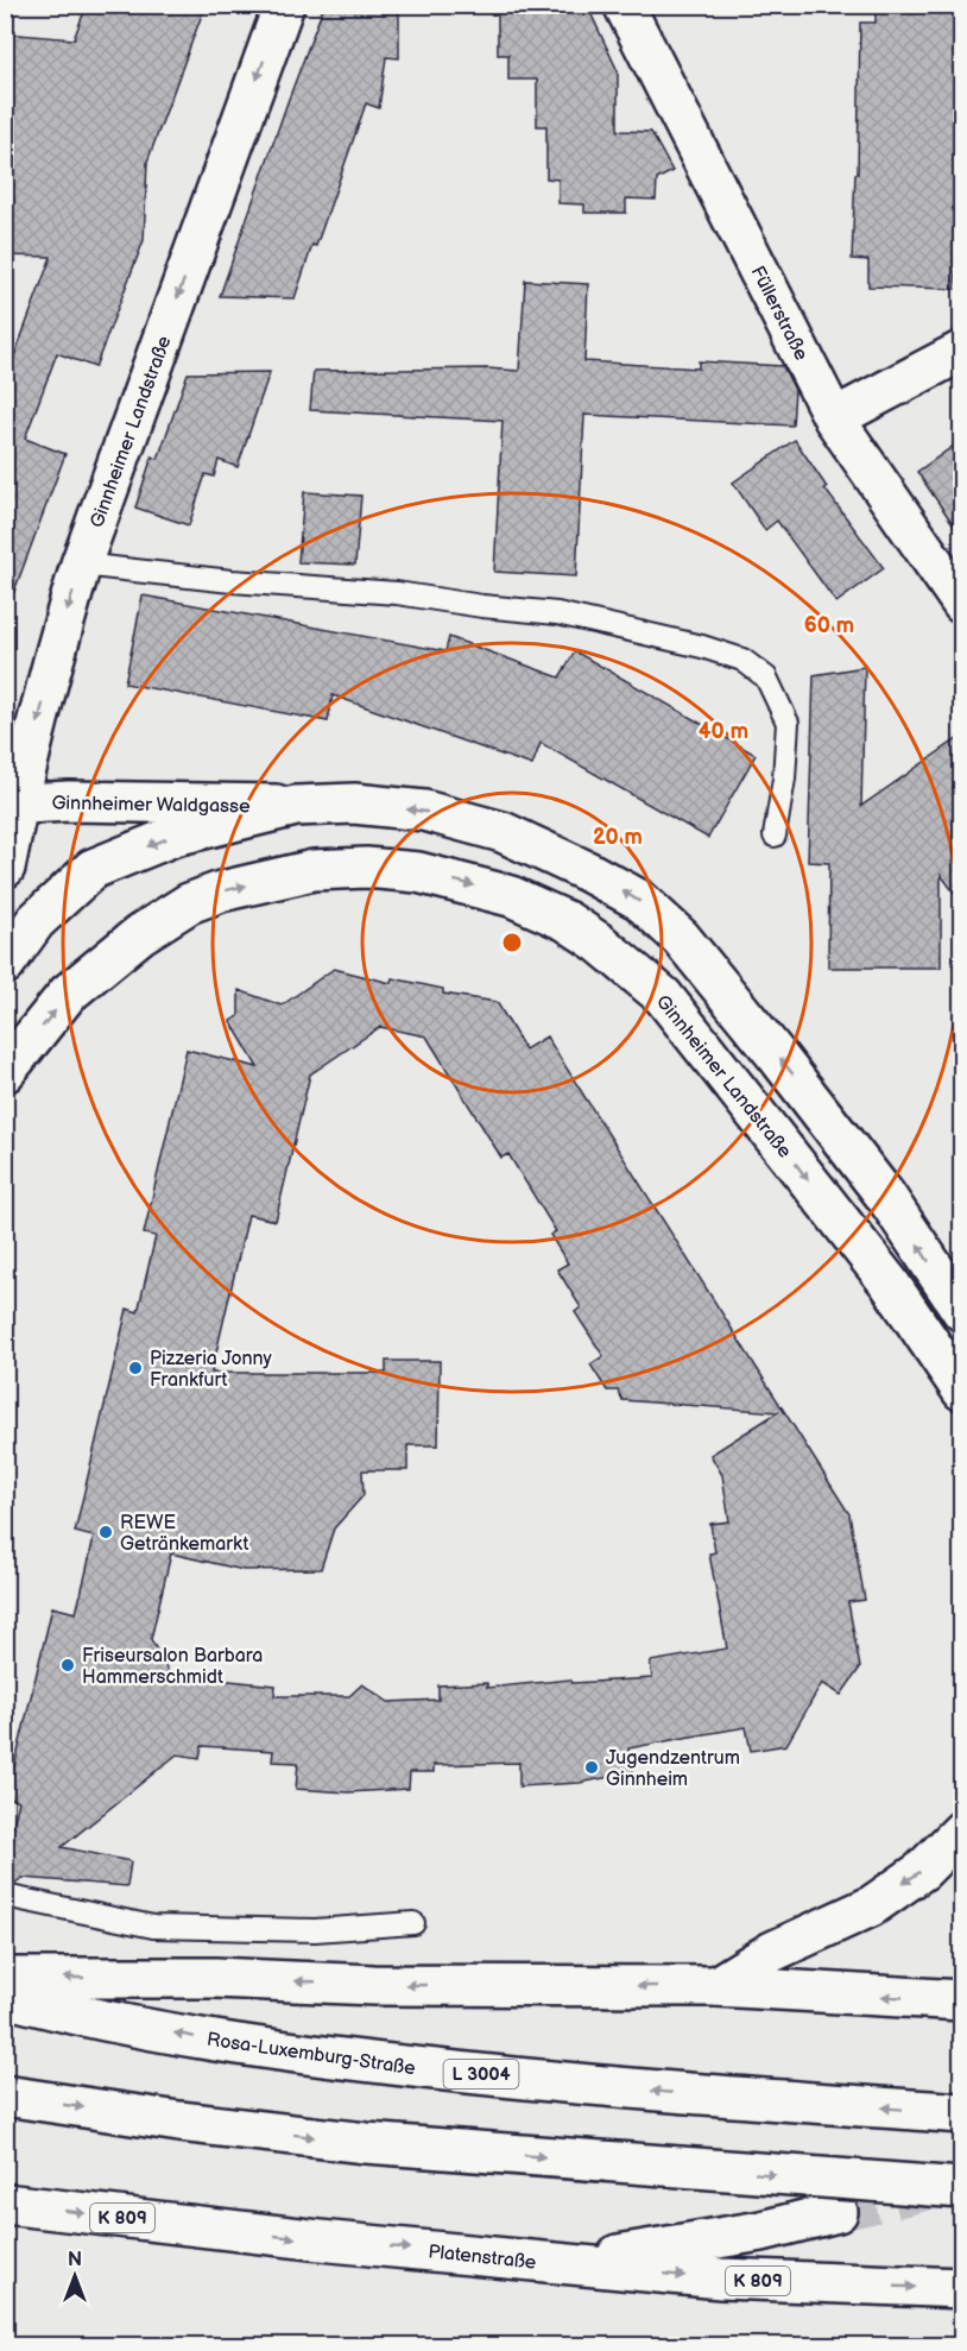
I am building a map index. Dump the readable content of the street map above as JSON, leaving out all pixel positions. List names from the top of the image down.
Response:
{
  "streets": {
    "main road": [
      "Füllerstraße",
      "Ginnheimer Landstraße",
      "Ginnheimer Waldgasse",
      "Rosa-Luxemburg-Straße",
      "L 3004",
      "K 809",
      "Platenstraße"
    ]
  },
  "crossings": [
    ["Ginnheimer Landstraße", "Ginnheimer Waldgasse"],
    ["K 809", "Platenstraße"]
  ],
  "places": [
    "Pizzeria Jonny Frankfurt",
    "REWE Getränkemarkt",
    "Friseursalon Barbara Hammerschmidt",
    "Jugendzentrum Ginnheim"
  ],
  "north": "top",
  "rings": ["60 m", "40 m", "20 m"]
}
